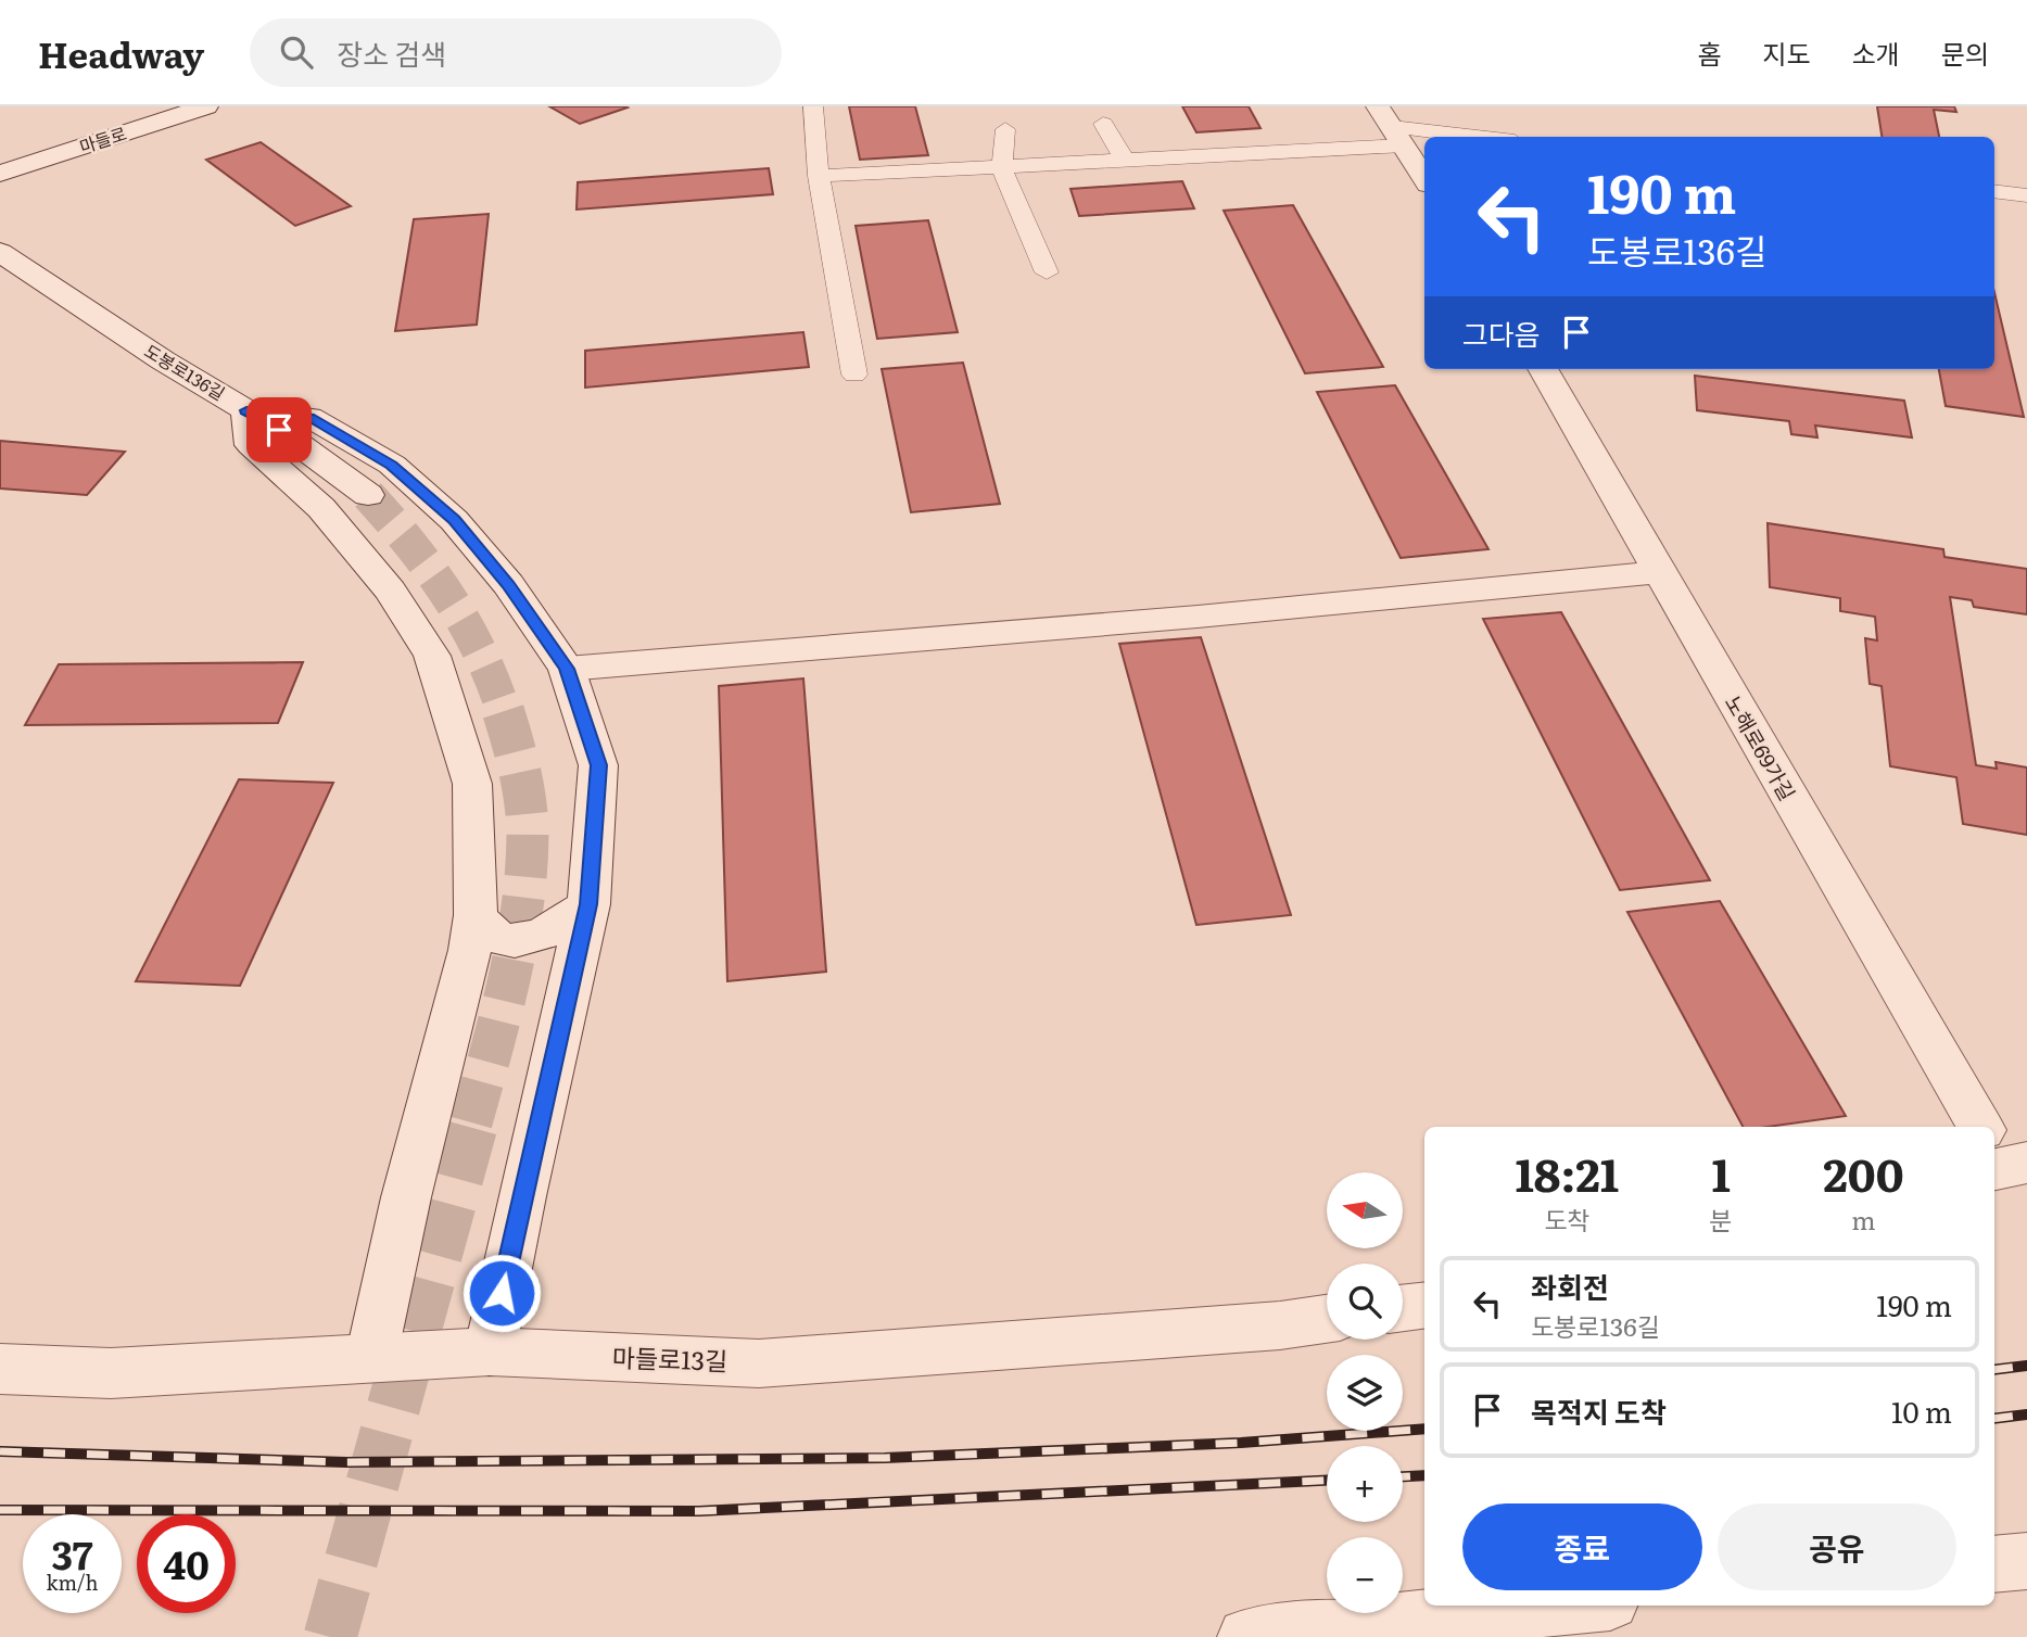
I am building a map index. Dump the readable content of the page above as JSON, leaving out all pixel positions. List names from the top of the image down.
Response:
{
  "streets": {
    "street": [
      "마들로",
      "도봉로136길",
      "노해로69가길",
      "마들로13길"
    ]
  },
  "north": "left",
  "page": {
    "header": "Headway",
    "search": "장소 검색",
    "nav": [
      "홈",
      "지도",
      "소개",
      "문의"
    ],
    "turn": ["190 m", "도봉로136길"],
    "then": "그다음",
    "eta": [
      "18:21",
      "도착",
      "1",
      "분",
      "200",
      "m"
    ],
    "map_buttons": ["+", "−"],
    "list": [
      {
        "name": "좌회전",
        "note": "도봉로136길",
        "value": "190 m"
      },
      {
        "name": "목적지 도착",
        "value": "10 m"
      }
    ],
    "buttons": ["종료", "공유"],
    "speed": "37 km/h",
    "limit": "40"
  }
}
